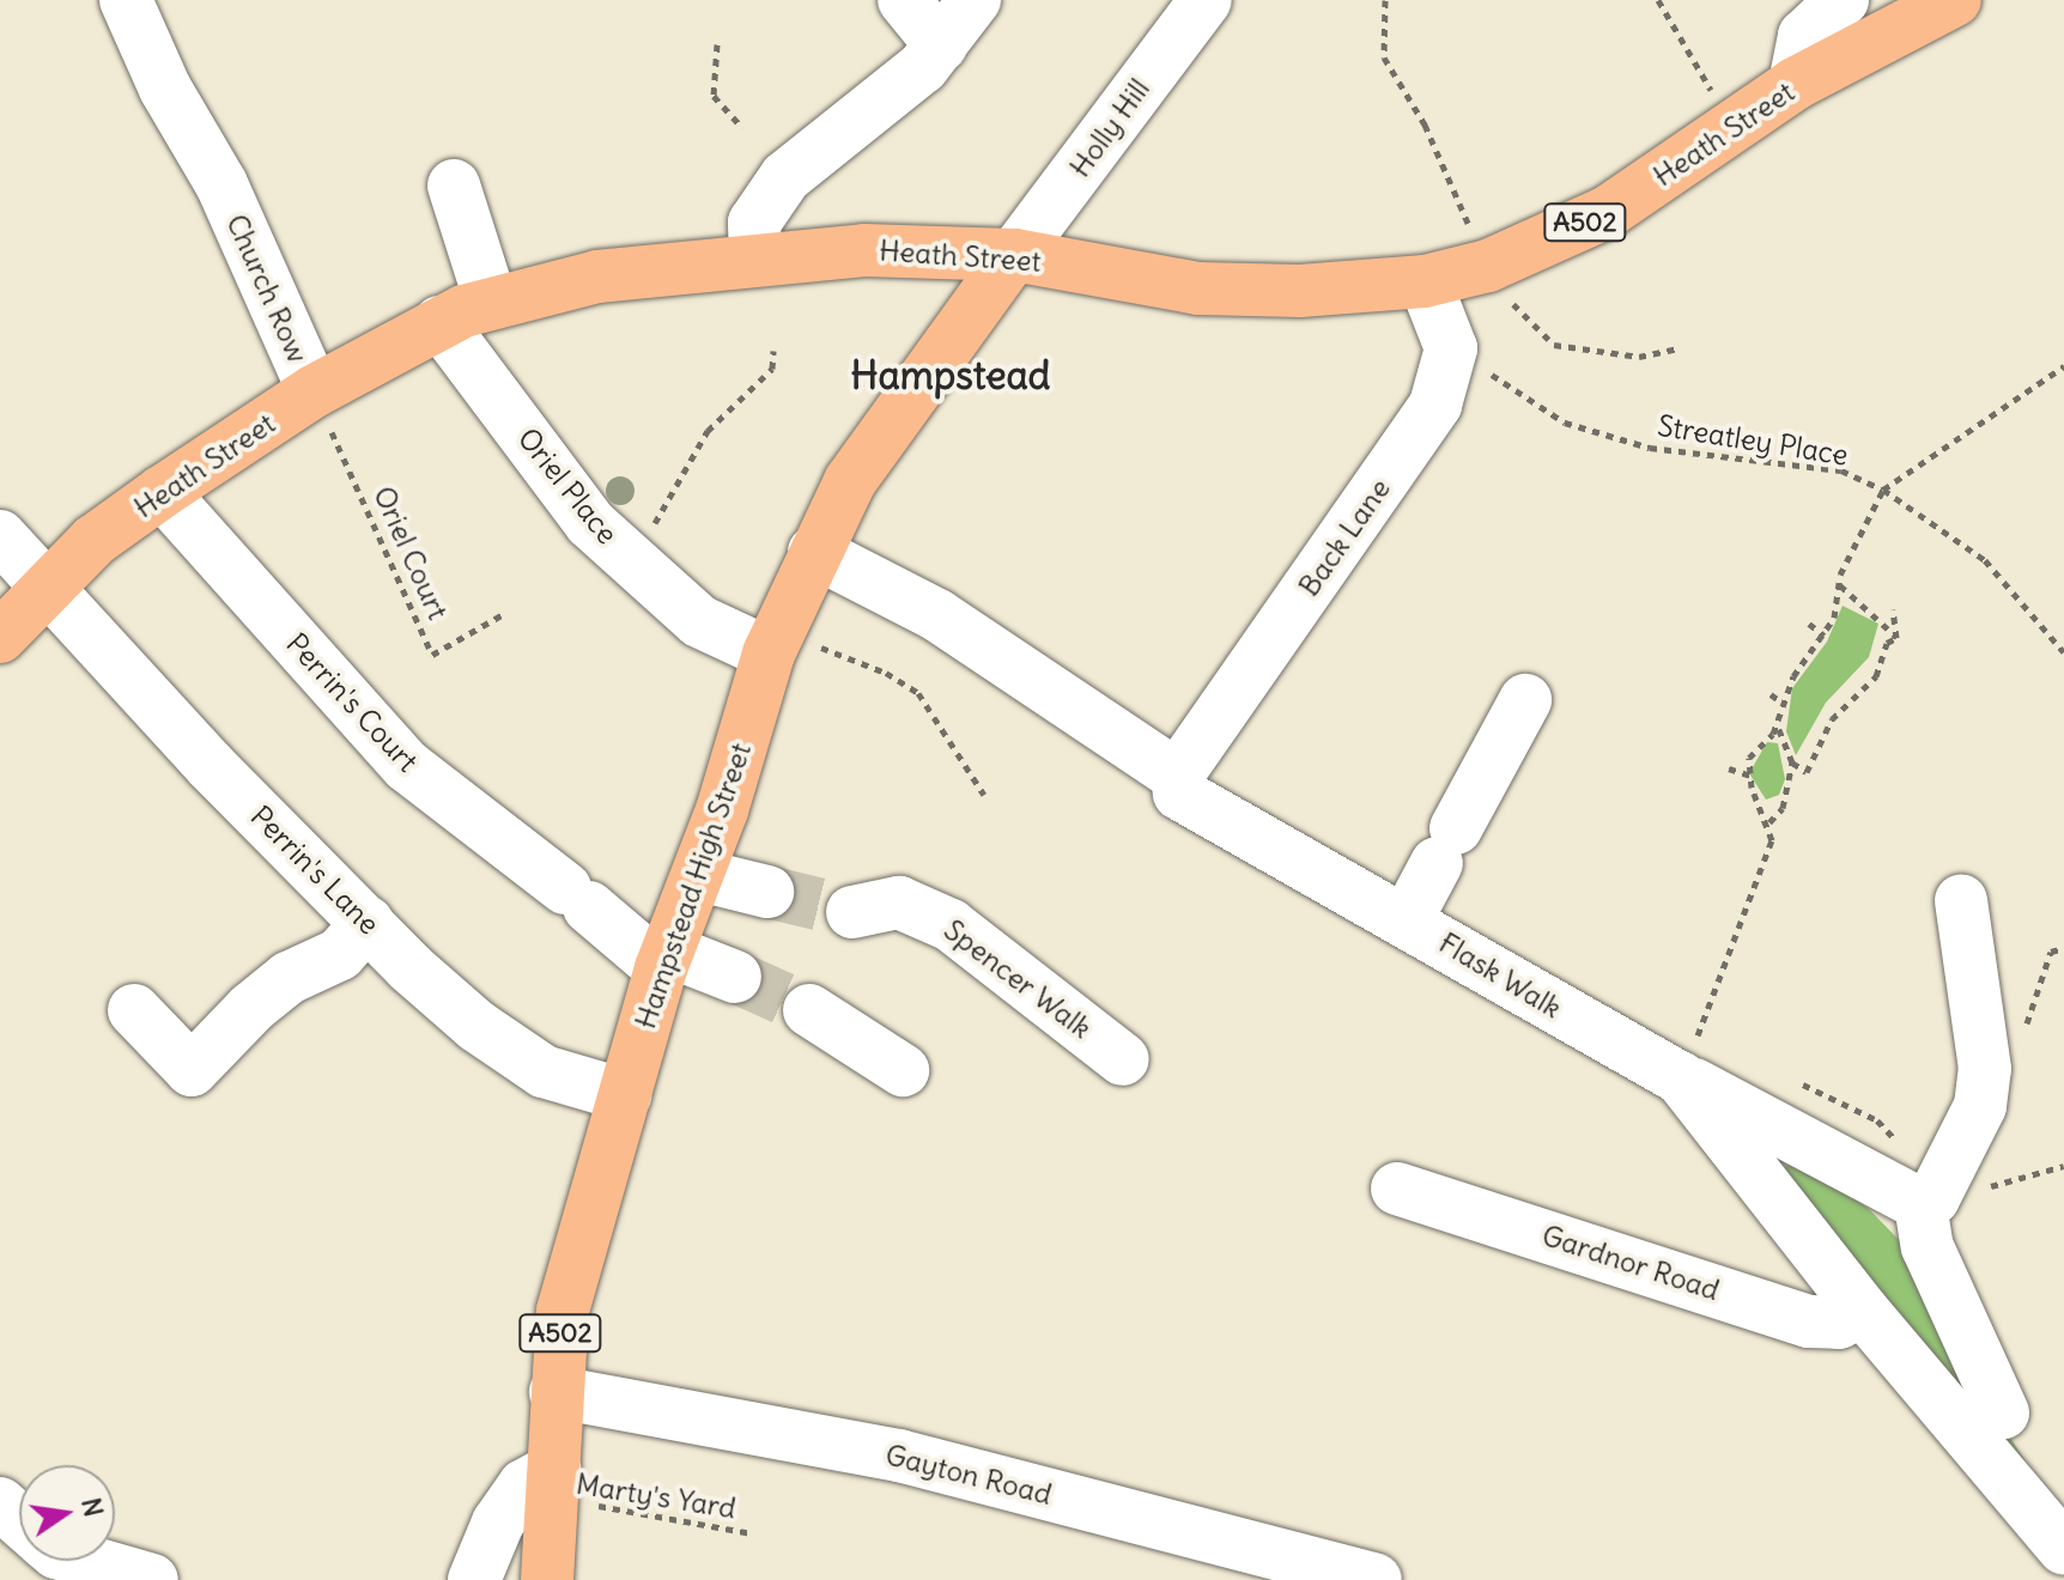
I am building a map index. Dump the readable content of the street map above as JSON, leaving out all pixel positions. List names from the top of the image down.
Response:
{
  "streets": {
    "main road": ["Heath Street", "A502", "Hampstead High Street"],
    "street": [
      "Holly Hill",
      "Church Row",
      "Oriel Place",
      "Back Lane",
      "Perrin's Court",
      "Perrin's Lane",
      "Flask Walk",
      "Spencer Walk",
      "Gardnor Road",
      "Gayton Road"
    ],
    "path": ["Streatley Place", "Oriel Court", "Marty's Yard"]
  },
  "crossings": [
    ["Holly Hill", "Heath Street"],
    ["Holly Hill", "Hampstead High Street"],
    ["Heath Street", "Church Row"],
    ["Heath Street", "Oriel Place"],
    ["Heath Street", "Oriel Court"],
    ["Heath Street", "Perrin's Court"],
    ["Heath Street", "Perrin's Lane"],
    ["Heath Street", "Hampstead High Street"],
    ["Church Row", "Oriel Court"],
    ["Streatley Place", "Back Lane"],
    ["Oriel Place", "Hampstead High Street"],
    ["Back Lane", "Flask Walk"],
    ["Perrin's Court", "Hampstead High Street"],
    ["Perrin's Lane", "Hampstead High Street"],
    ["Hampstead High Street", "Flask Walk"],
    ["Hampstead High Street", "Gayton Road"],
    ["Hampstead High Street", "Marty's Yard"],
    ["Flask Walk", "Gardnor Road"]
  ],
  "districts": ["Hampstead"],
  "north": "right"
}
